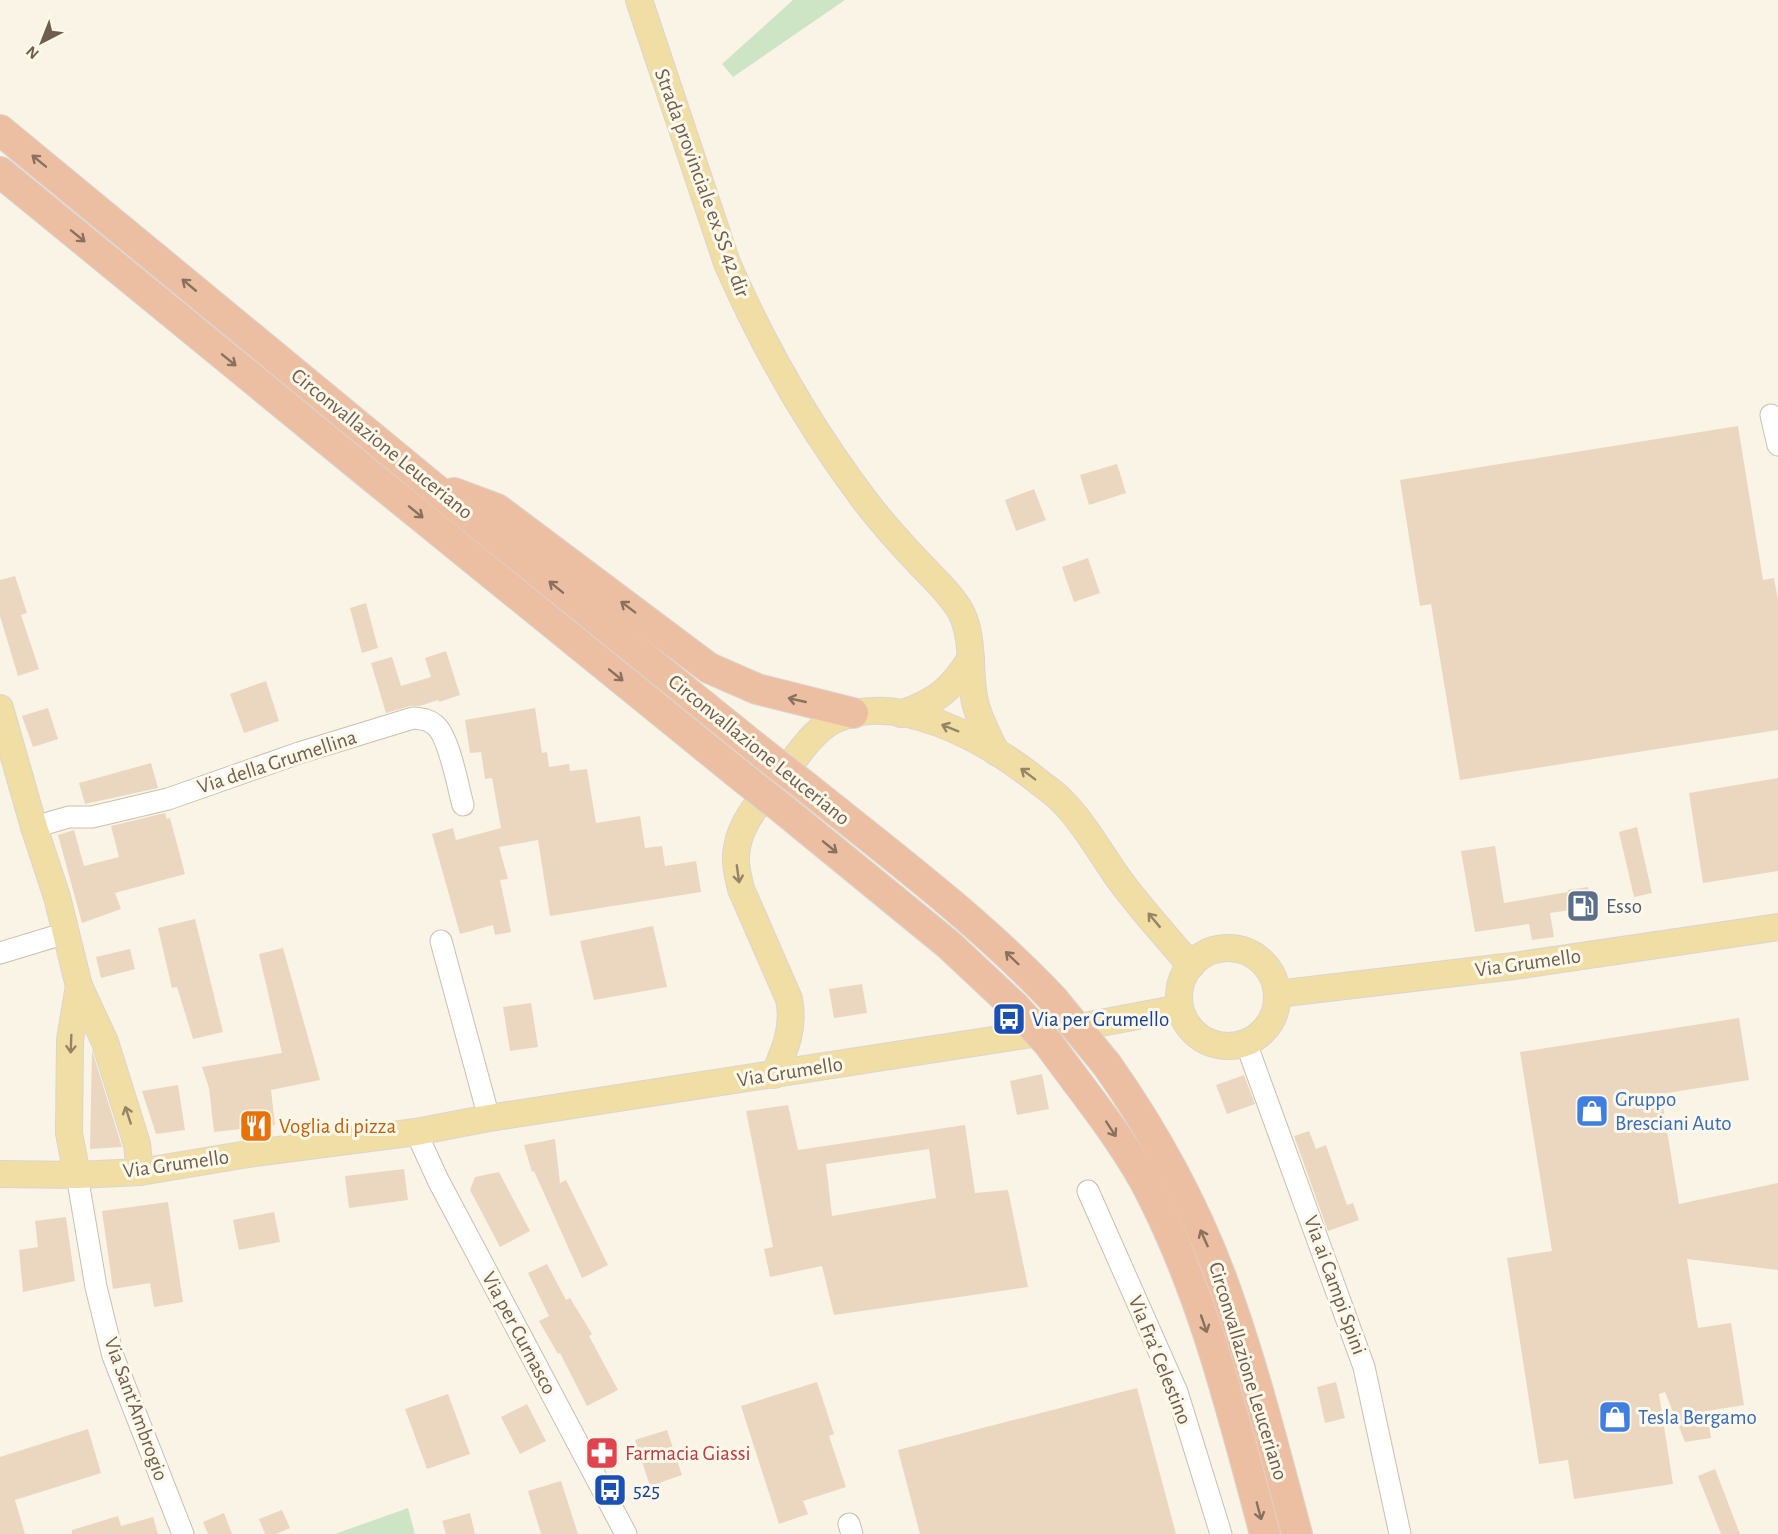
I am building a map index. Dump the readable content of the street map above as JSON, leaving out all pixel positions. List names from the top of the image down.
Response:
{
  "streets": {
    "highway": ["Circonvallazione Leuceriano"],
    "main road": ["Strada provinciale ex SS 42 dir", "Via Grumello"],
    "street": [
      "Via della Grumellina",
      "Via ai Campi Spini",
      "Via per Curnasco",
      "Via Fra' Celestino",
      "Via Sant'Ambrogio"
    ]
  },
  "crossings": [
    ["Via Grumello", "Via ai Campi Spini"],
    ["Via Grumello", "Via per Curnasco"],
    ["Via Grumello", "Via Sant'Ambrogio"]
  ],
  "places": {
    "fuel station": ["Esso"],
    "bus stop": ["Via per Grumello", "525"],
    "shop": ["Gruppo Bresciani Auto", "Tesla Bergamo"],
    "restaurant": ["Voglia di pizza"],
    "pharmacy": ["Farmacia Giassi"]
  },
  "north": "bottom left"
}
